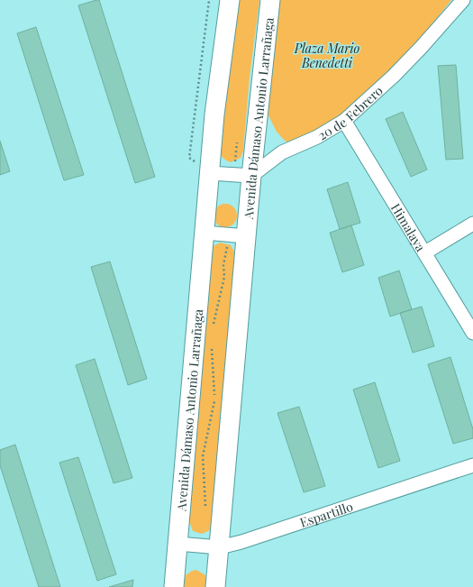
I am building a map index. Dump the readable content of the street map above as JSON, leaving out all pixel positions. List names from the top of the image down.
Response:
{
  "streets": {
    "street": [
      "20 de Febrero",
      "Avenida Dámaso Antonio Larrañaga",
      "Himalaya",
      "Espartillo"
    ]
  },
  "crossings": [
    ["20 de Febrero", "Avenida Dámaso Antonio Larrañaga"],
    ["20 de Febrero", "Himalaya"],
    ["Avenida Dámaso Antonio Larrañaga", "Espartillo"]
  ],
  "parks": ["Plaza Mario Benedetti"]
}
